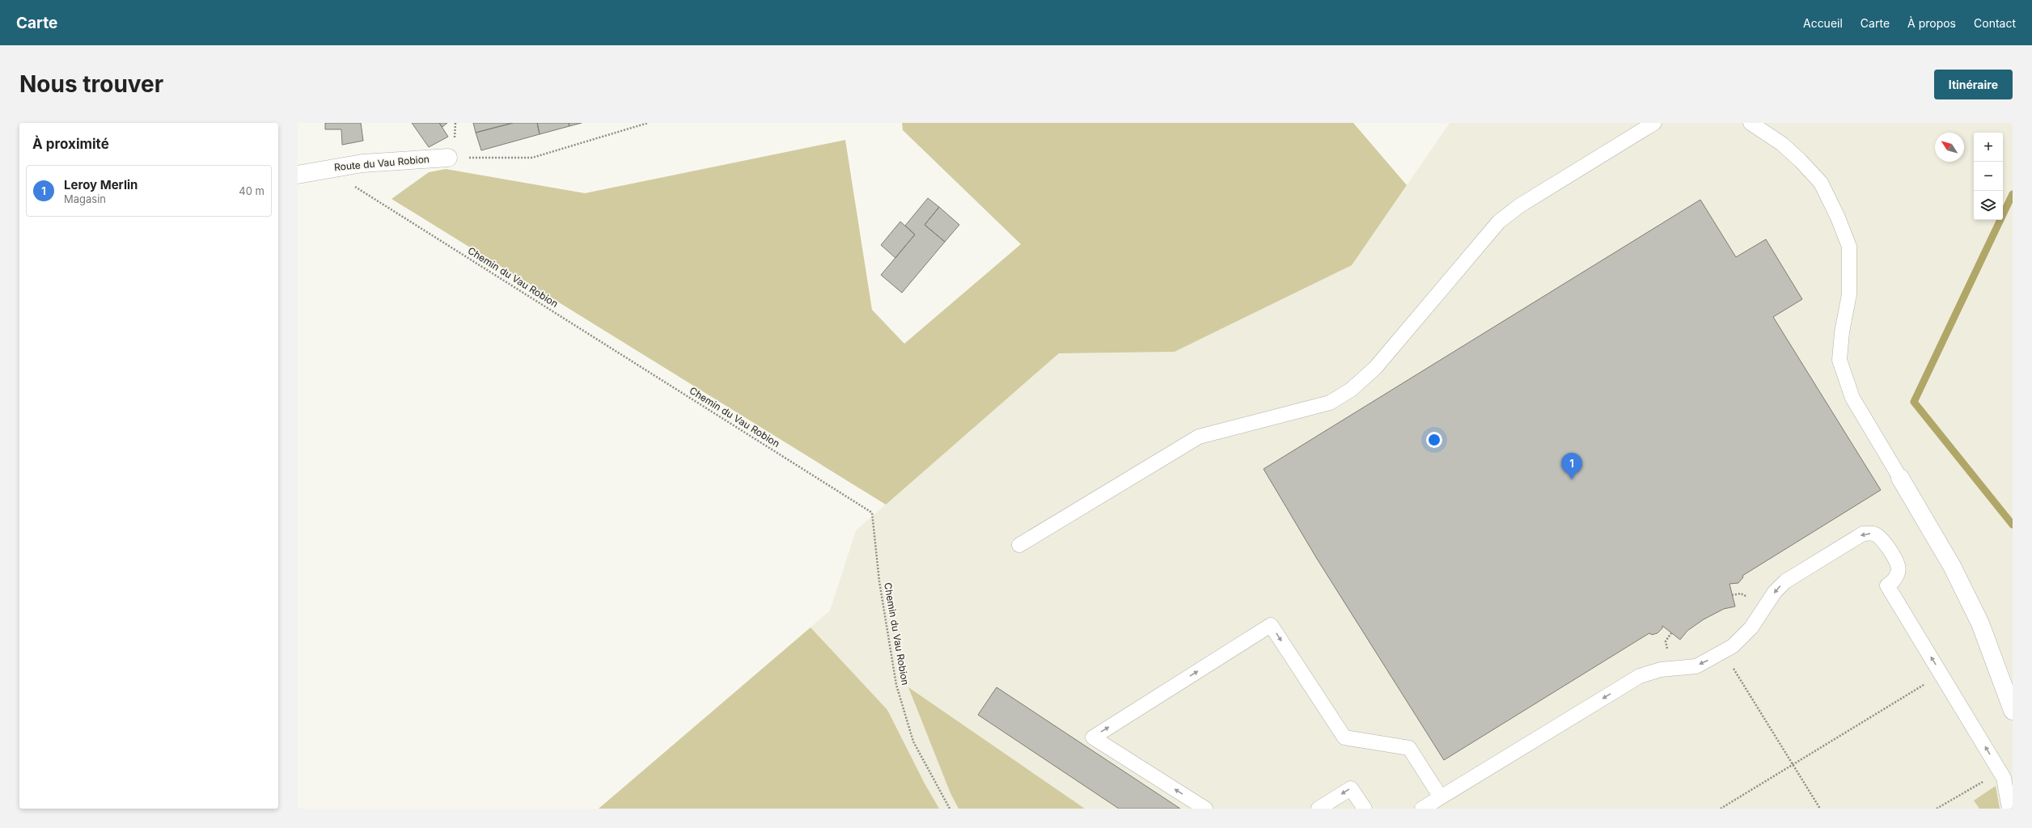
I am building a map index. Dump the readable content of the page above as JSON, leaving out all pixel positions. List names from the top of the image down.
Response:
{
  "streets": {
    "street": ["Route du Vau Robion"],
    "path": ["Chemin du Vau Robion"]
  },
  "crossings": [
    ["Route du Vau Robion", "Chemin du Vau Robion"]
  ],
  "north": "top left",
  "page": {
    "header": "Carte",
    "nav": [
      "Accueil",
      "Carte",
      "À propos",
      "Contact"
    ],
    "buttons": "Itinéraire",
    "title": "Nous trouver",
    "heading": "À proximité",
    "map_buttons": ["+", "−"],
    "list": [
      {
        "mark": "1",
        "name": "Leroy Merlin",
        "note": "Magasin",
        "value": "40 m"
      }
    ],
    "pins": "1"
  }
}
